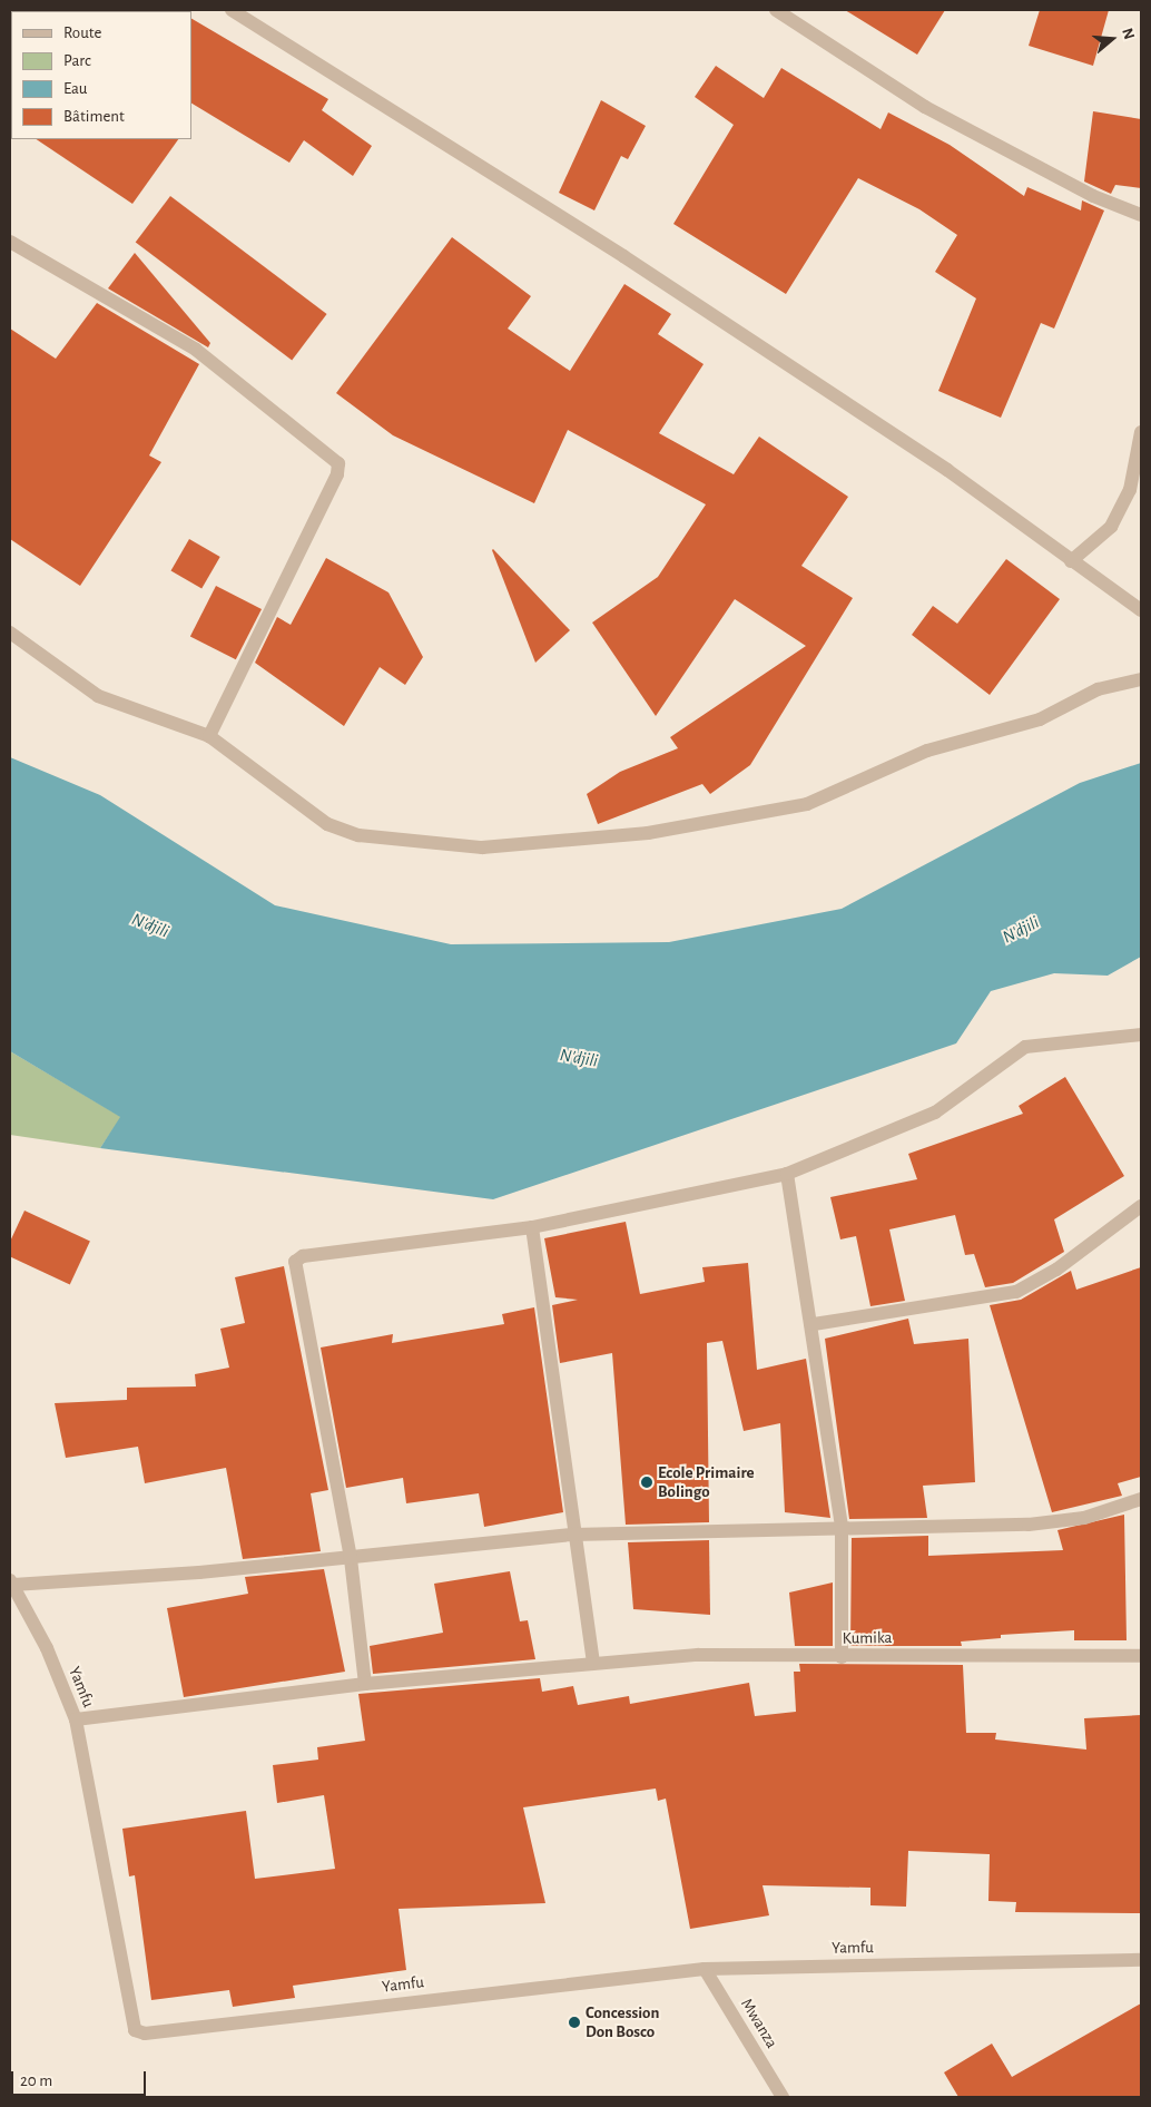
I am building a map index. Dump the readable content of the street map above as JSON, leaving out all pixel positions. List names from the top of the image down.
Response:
{
  "streets": {
    "street": ["Kumika", "Yamfu", "Mwanza"]
  },
  "crossings": [
    ["Kumika", "Yamfu"],
    ["Yamfu", "Mwanza"]
  ],
  "water": ["N'djili"],
  "places": ["Ecole Primaire Bolingo", "Concession Don Bosco"],
  "legend": [
    "Route",
    "Parc",
    "Eau",
    "Bâtiment"
  ],
  "scale_bar": "20 m",
  "north": "right"
}
